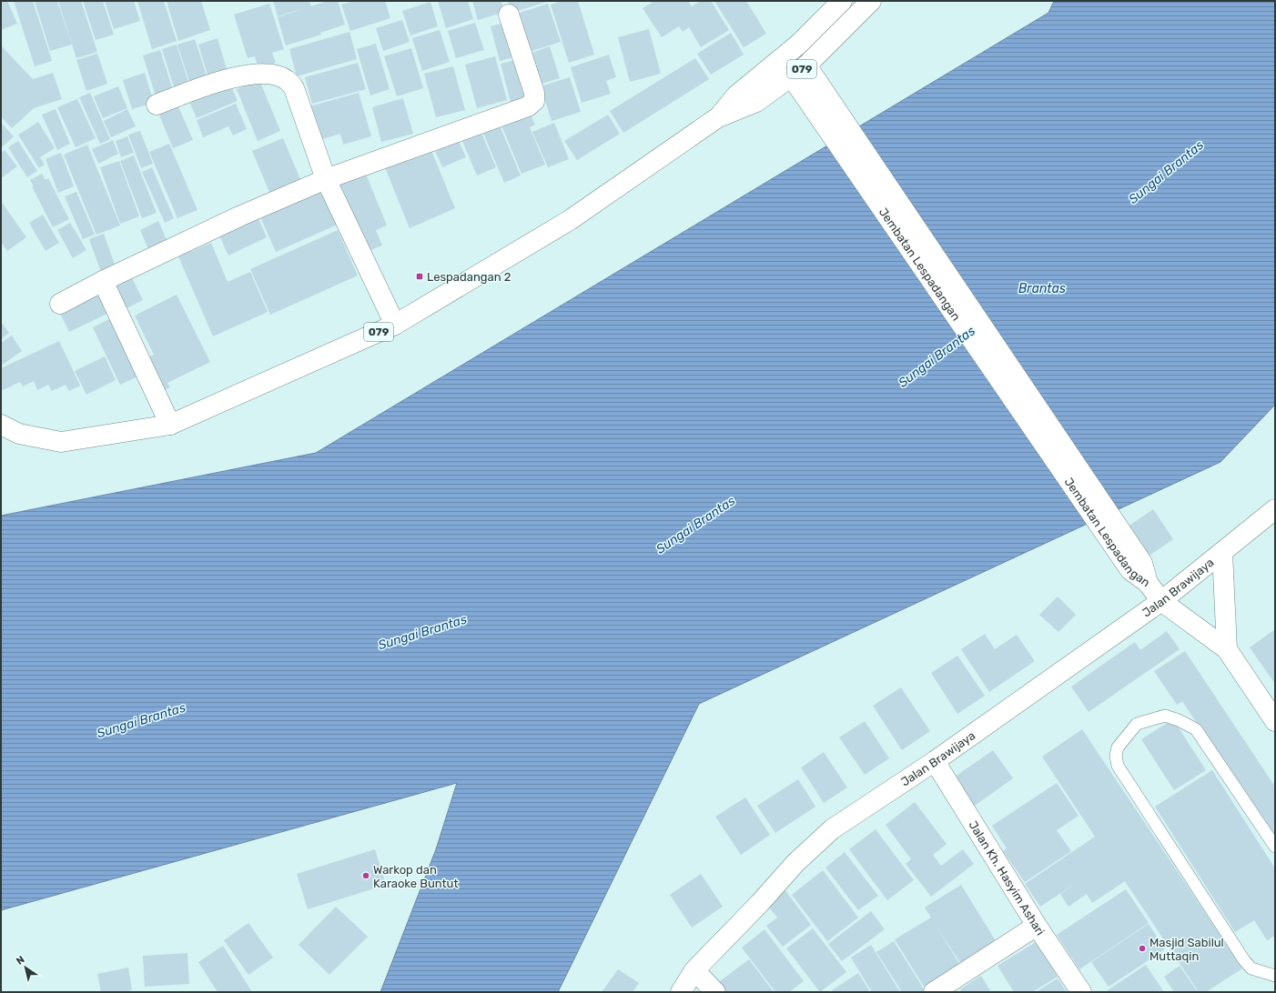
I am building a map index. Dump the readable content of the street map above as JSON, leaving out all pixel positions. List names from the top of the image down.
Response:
{
  "streets": {
    "street": [
      "079",
      "Jembatan Lespadangan",
      "Jalan Brawijaya",
      "Jalan Kh. Hasyim Ashari"
    ]
  },
  "crossings": [
    ["079", "Jembatan Lespadangan"],
    ["Jembatan Lespadangan", "Jalan Brawijaya"],
    ["Jalan Brawijaya", "Jalan Kh. Hasyim Ashari"]
  ],
  "water": ["Sungai Brantas", "Brantas"],
  "places": {
    "transit": ["Lespadangan 2"],
    "other": ["Warkop dan Karaoke Buntut", "Masjid Sabilul Muttaqin"]
  },
  "north": "top left"
}
